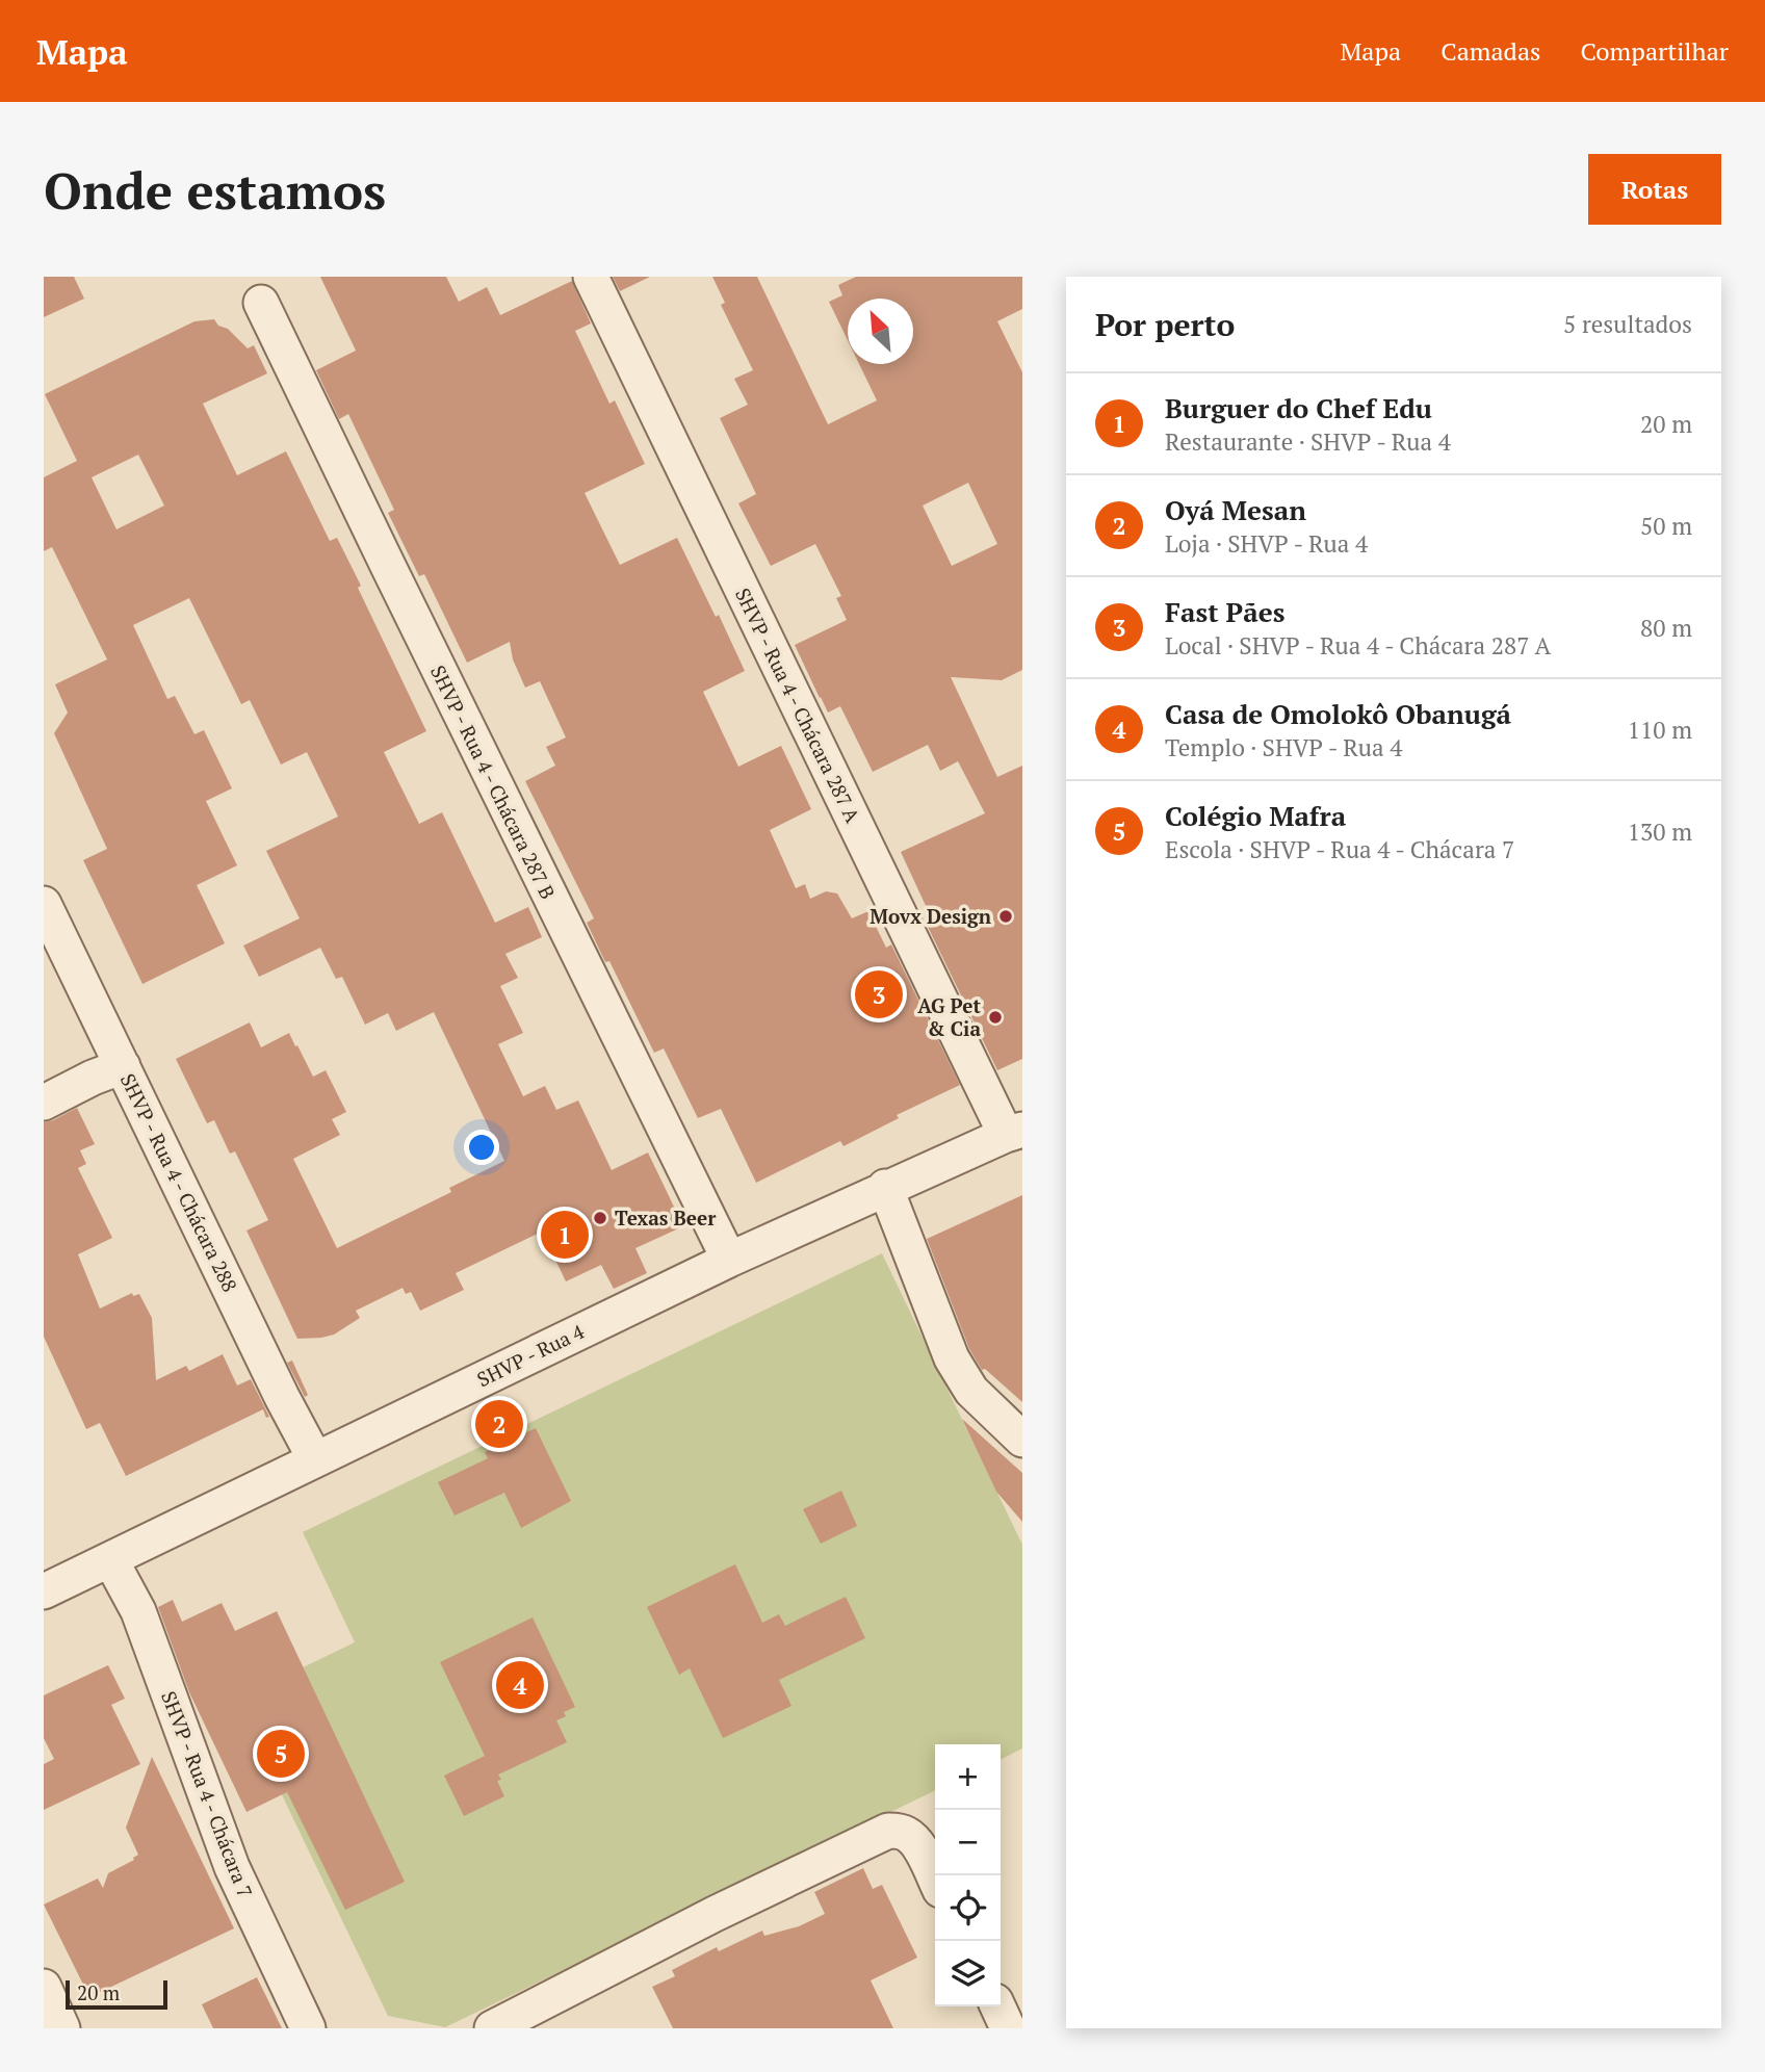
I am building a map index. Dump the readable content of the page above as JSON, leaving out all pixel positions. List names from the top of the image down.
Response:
{
  "streets": {
    "street": [
      "SHVP - Rua 4 - Chácara 287 A",
      "SHVP - Rua 4 - Chácara 287 B",
      "SHVP - Rua 4 - Chácara 288",
      "SHVP - Rua 4",
      "SHVP - Rua 4 - Chácara 7"
    ]
  },
  "crossings": [
    ["SHVP - Rua 4 - Chácara 287 A", "SHVP - Rua 4"],
    ["SHVP - Rua 4 - Chácara 287 B", "SHVP - Rua 4"],
    ["SHVP - Rua 4 - Chácara 288", "SHVP - Rua 4"],
    ["SHVP - Rua 4", "SHVP - Rua 4 - Chácara 7"]
  ],
  "places": ["Movx Design", "AG Pet & Cia", "Texas Beer"],
  "scale_bar": "20 m",
  "north": "top left",
  "page": {
    "header": "Mapa",
    "nav": ["Mapa", "Camadas", "Compartilhar"],
    "buttons": "Rotas",
    "title": "Onde estamos",
    "heading": ["Por perto", "5 resultados"],
    "list": [
      {
        "mark": "1",
        "name": "Burguer do Chef Edu",
        "note": "Restaurante · SHVP - Rua 4",
        "value": "20 m"
      },
      {
        "mark": "2",
        "name": "Oyá Mesan",
        "note": "Loja · SHVP - Rua 4",
        "value": "50 m"
      },
      {
        "mark": "3",
        "name": "Fast Pães",
        "note": "Local · SHVP - Rua 4 - Chácara 287 A",
        "value": "80 m"
      },
      {
        "mark": "4",
        "name": "Casa de Omolokô Obanugá",
        "note": "Templo · SHVP - Rua 4",
        "value": "110 m"
      },
      {
        "mark": "5",
        "name": "Colégio Mafra",
        "note": "Escola · SHVP - Rua 4 - Chácara 7",
        "value": "130 m"
      }
    ],
    "pins": [
      "3",
      "1",
      "2",
      "4",
      "5"
    ],
    "map_buttons": ["+", "−"],
    "scale": "20 m"
  }
}
